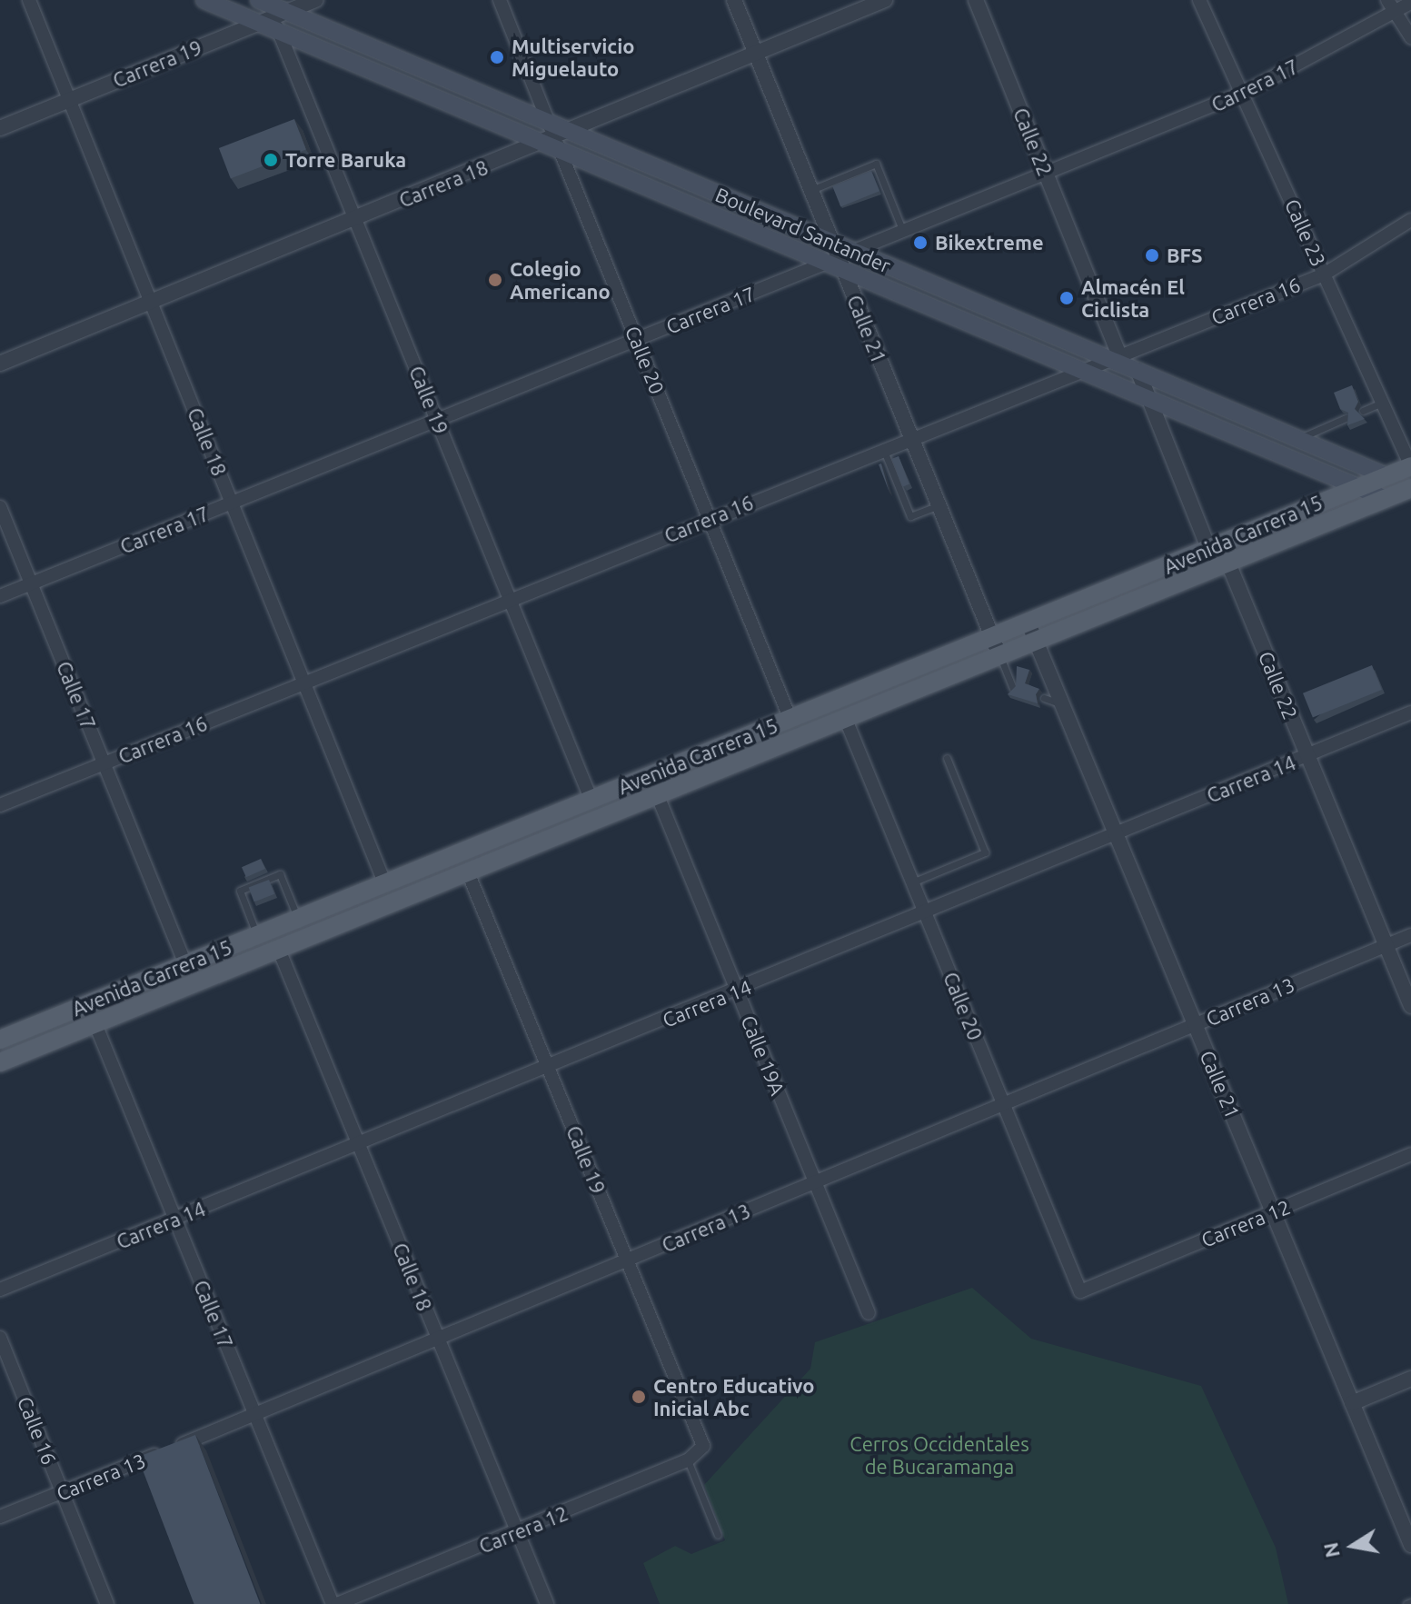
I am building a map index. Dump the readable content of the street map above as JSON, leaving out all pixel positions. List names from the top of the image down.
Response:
{
  "streets": {
    "main road": ["Boulevard Santander", "Avenida Carrera 15"],
    "street": [
      "Carrera 19",
      "Carrera 17",
      "Calle 22",
      "Carrera 18",
      "Calle 23",
      "Carrera 16",
      "Calle 21",
      "Calle 20",
      "Calle 19",
      "Calle 18",
      "Calle 17",
      "Carrera 14",
      "Carrera 13",
      "Calle 19A",
      "Carrera 12",
      "Calle 16"
    ]
  },
  "crossings": [
    ["Carrera 19", "Boulevard Santander"],
    ["Carrera 19", "Calle 19"],
    ["Carrera 19", "Calle 18"],
    ["Carrera 17", "Calle 22"],
    ["Carrera 17", "Boulevard Santander"],
    ["Carrera 17", "Calle 23"],
    ["Carrera 17", "Calle 21"],
    ["Carrera 17", "Calle 20"],
    ["Carrera 17", "Calle 19"],
    ["Carrera 17", "Calle 18"],
    ["Carrera 17", "Calle 17"],
    ["Calle 22", "Boulevard Santander"],
    ["Calle 22", "Carrera 16"],
    ["Calle 22", "Avenida Carrera 15"],
    ["Calle 22", "Carrera 14"],
    ["Calle 22", "Carrera 13"],
    ["Carrera 18", "Boulevard Santander"],
    ["Carrera 18", "Calle 21"],
    ["Carrera 18", "Calle 20"],
    ["Carrera 18", "Calle 19"],
    ["Carrera 18", "Calle 18"],
    ["Boulevard Santander", "Carrera 16"],
    ["Boulevard Santander", "Calle 21"],
    ["Boulevard Santander", "Calle 20"],
    ["Boulevard Santander", "Calle 19"],
    ["Boulevard Santander", "Avenida Carrera 15"],
    ["Calle 23", "Carrera 16"],
    ["Calle 23", "Avenida Carrera 15"],
    ["Carrera 16", "Calle 21"],
    ["Carrera 16", "Calle 20"],
    ["Carrera 16", "Calle 19"],
    ["Carrera 16", "Calle 18"],
    ["Carrera 16", "Calle 17"],
    ["Calle 21", "Avenida Carrera 15"],
    ["Calle 21", "Carrera 14"],
    ["Calle 21", "Carrera 13"],
    ["Calle 21", "Carrera 12"],
    ["Calle 20", "Avenida Carrera 15"],
    ["Calle 20", "Carrera 14"],
    ["Calle 20", "Carrera 13"],
    ["Calle 20", "Carrera 12"],
    ["Calle 19", "Avenida Carrera 15"],
    ["Calle 19", "Carrera 14"],
    ["Calle 19", "Carrera 13"],
    ["Calle 19", "Carrera 12"],
    ["Calle 18", "Avenida Carrera 15"],
    ["Calle 18", "Carrera 14"],
    ["Calle 18", "Carrera 13"],
    ["Calle 18", "Carrera 12"],
    ["Avenida Carrera 15", "Calle 17"],
    ["Avenida Carrera 15", "Calle 19A"],
    ["Calle 17", "Carrera 14"],
    ["Calle 17", "Carrera 13"],
    ["Calle 17", "Carrera 12"],
    ["Carrera 14", "Calle 19A"],
    ["Carrera 13", "Calle 19A"],
    ["Carrera 13", "Calle 16"]
  ],
  "parks": ["Cerros Occidentales de Bucaramanga"],
  "places": [
    "Multiservicio Miguelauto",
    "Torre Baruka",
    "Bikextreme",
    "BFS",
    "Colegio Americano",
    "Almacén El Ciclista",
    "Centro Educativo Inicial Abc"
  ],
  "north": "left"
}
